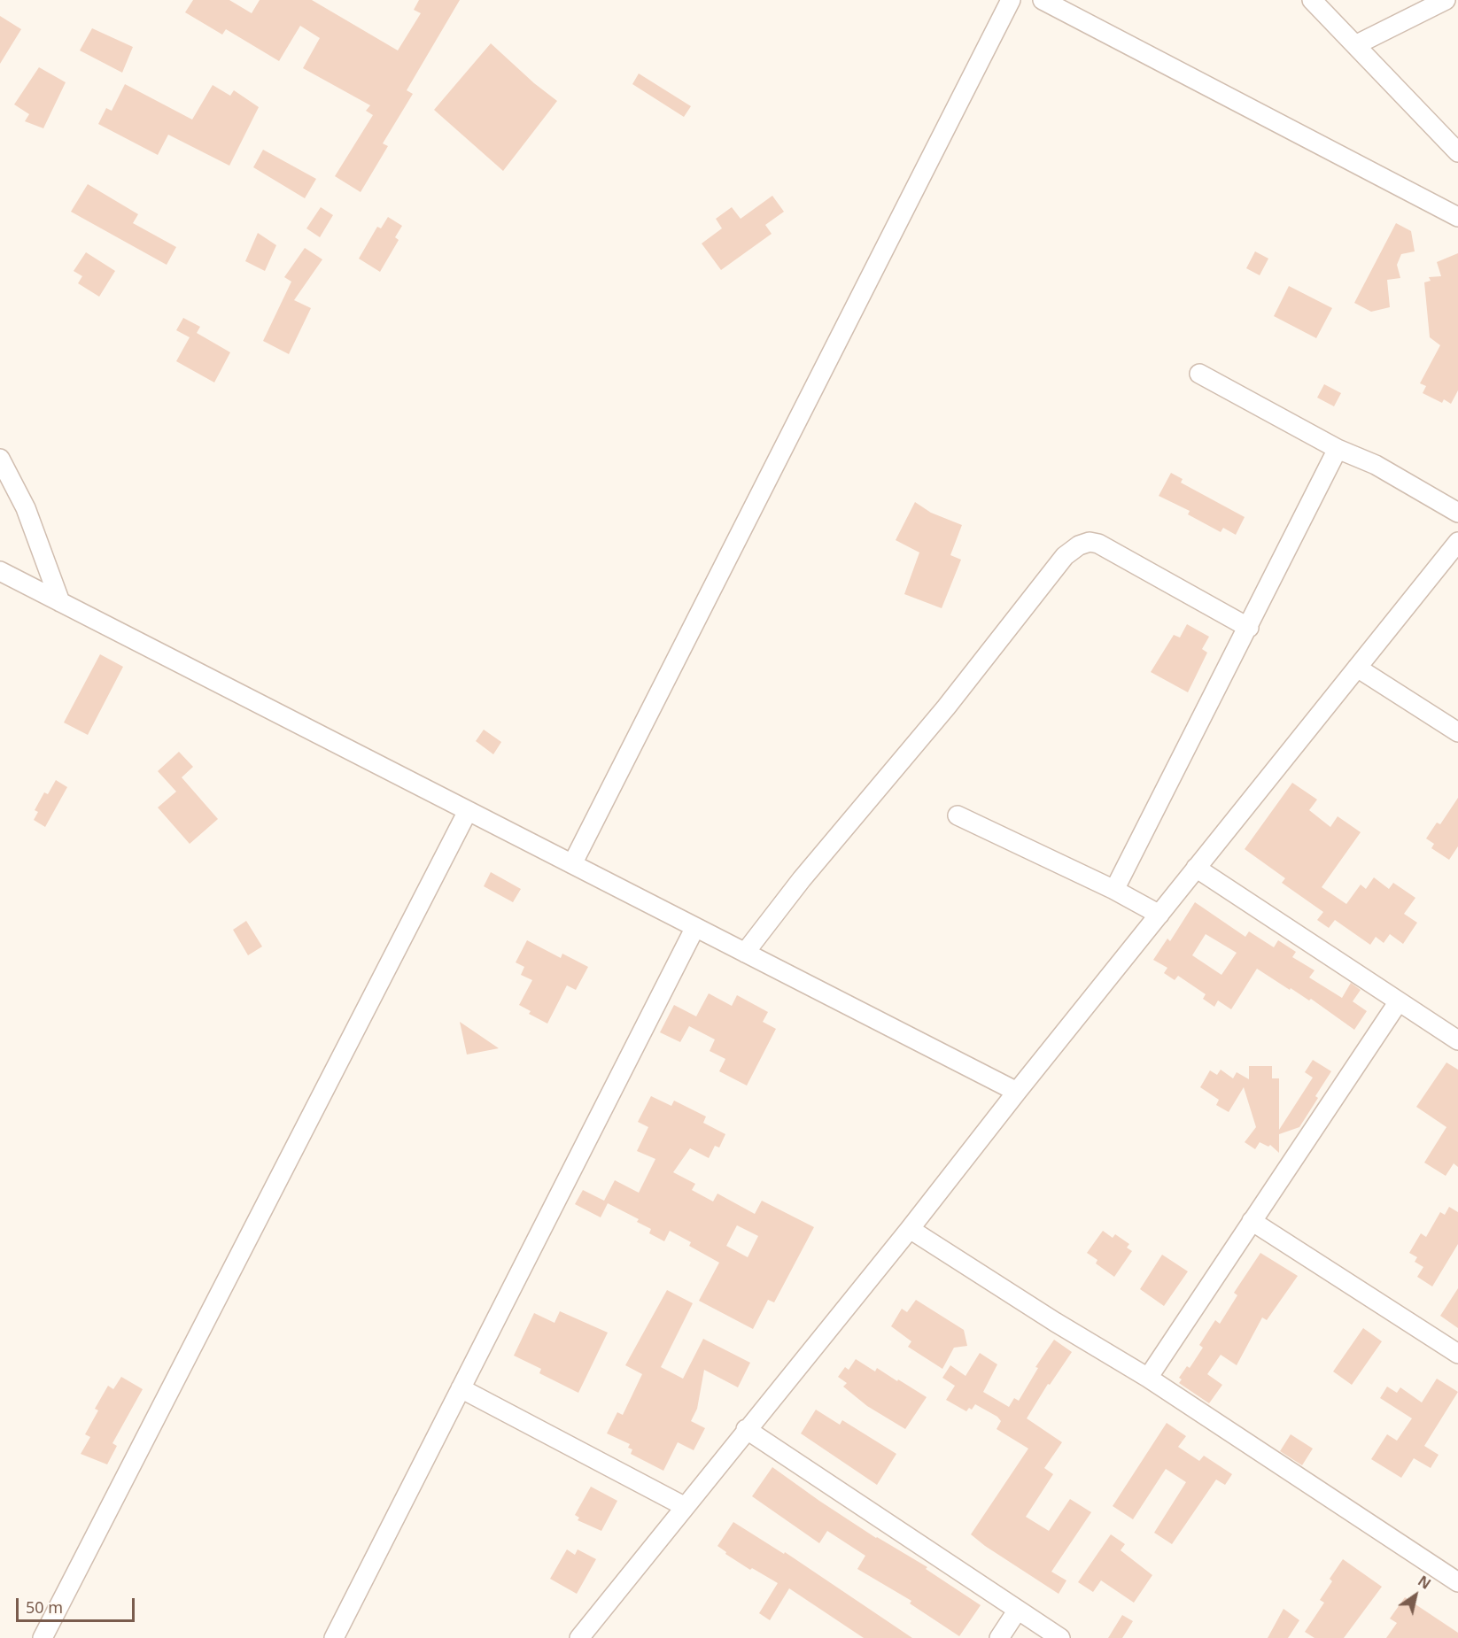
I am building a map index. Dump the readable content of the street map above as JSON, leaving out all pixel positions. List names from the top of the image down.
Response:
{
  "scale_bar": "50 m",
  "north": "top right"
}
